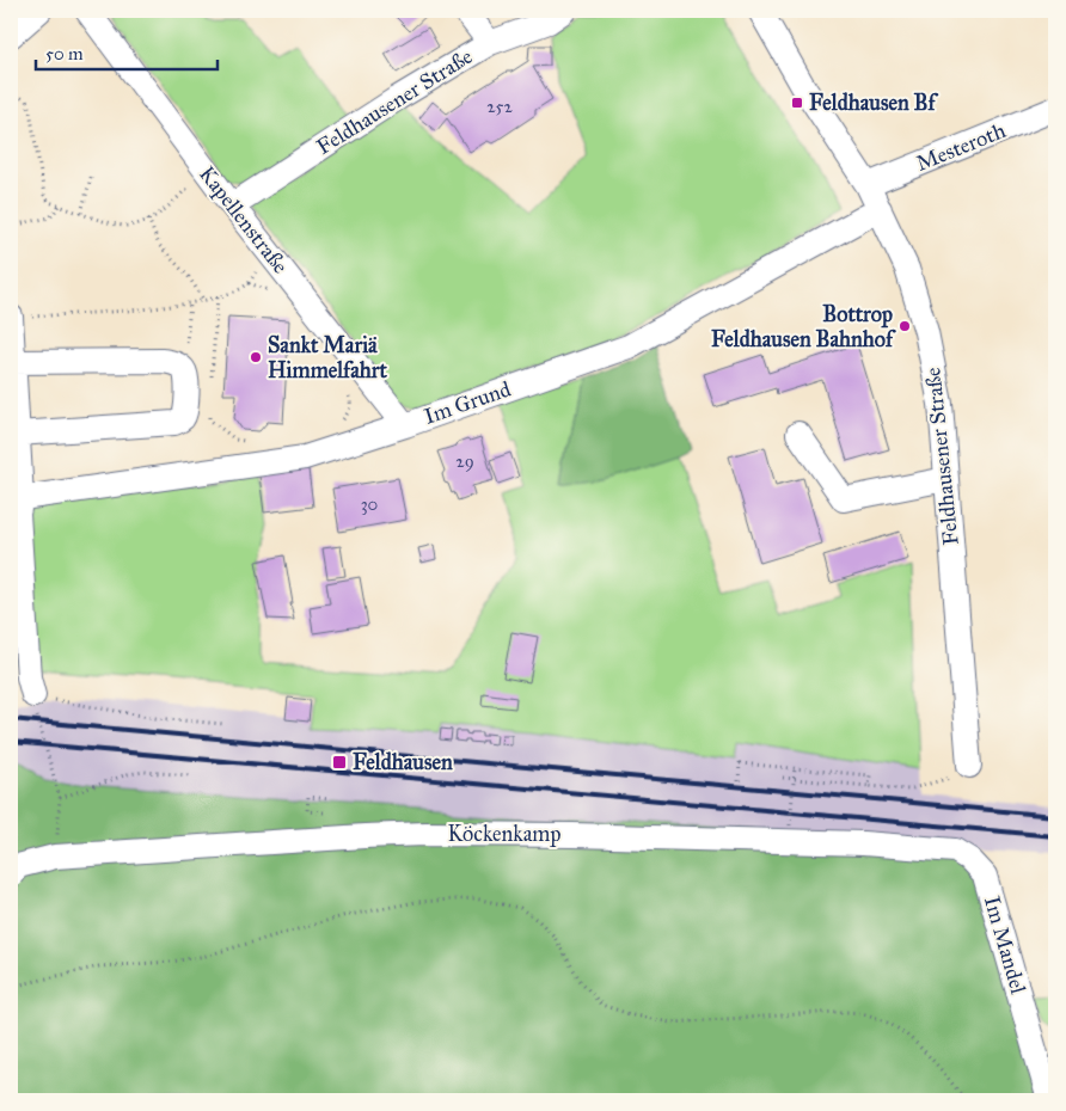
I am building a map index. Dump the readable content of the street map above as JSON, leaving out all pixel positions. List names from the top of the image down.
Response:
{
  "streets": {
    "street": [
      "Feldhausener Straße",
      "Mesteroth",
      "Kapellenstraße",
      "Im Grund",
      "Köckenkamp",
      "Im Mandel"
    ]
  },
  "crossings": [
    ["Feldhausener Straße", "Mesteroth"],
    ["Feldhausener Straße", "Kapellenstraße"],
    ["Feldhausener Straße", "Im Grund"],
    ["Kapellenstraße", "Im Grund"],
    ["Köckenkamp", "Im Mandel"]
  ],
  "places": {
    "transit": ["Feldhausen Bf", "Feldhausen"],
    "other": ["Bottrop Feldhausen Bahnhof", "Sankt Mariä Himmelfahrt"]
  },
  "house_numbers": ["252", "29", "30"],
  "scale_bar": "50 m"
}
